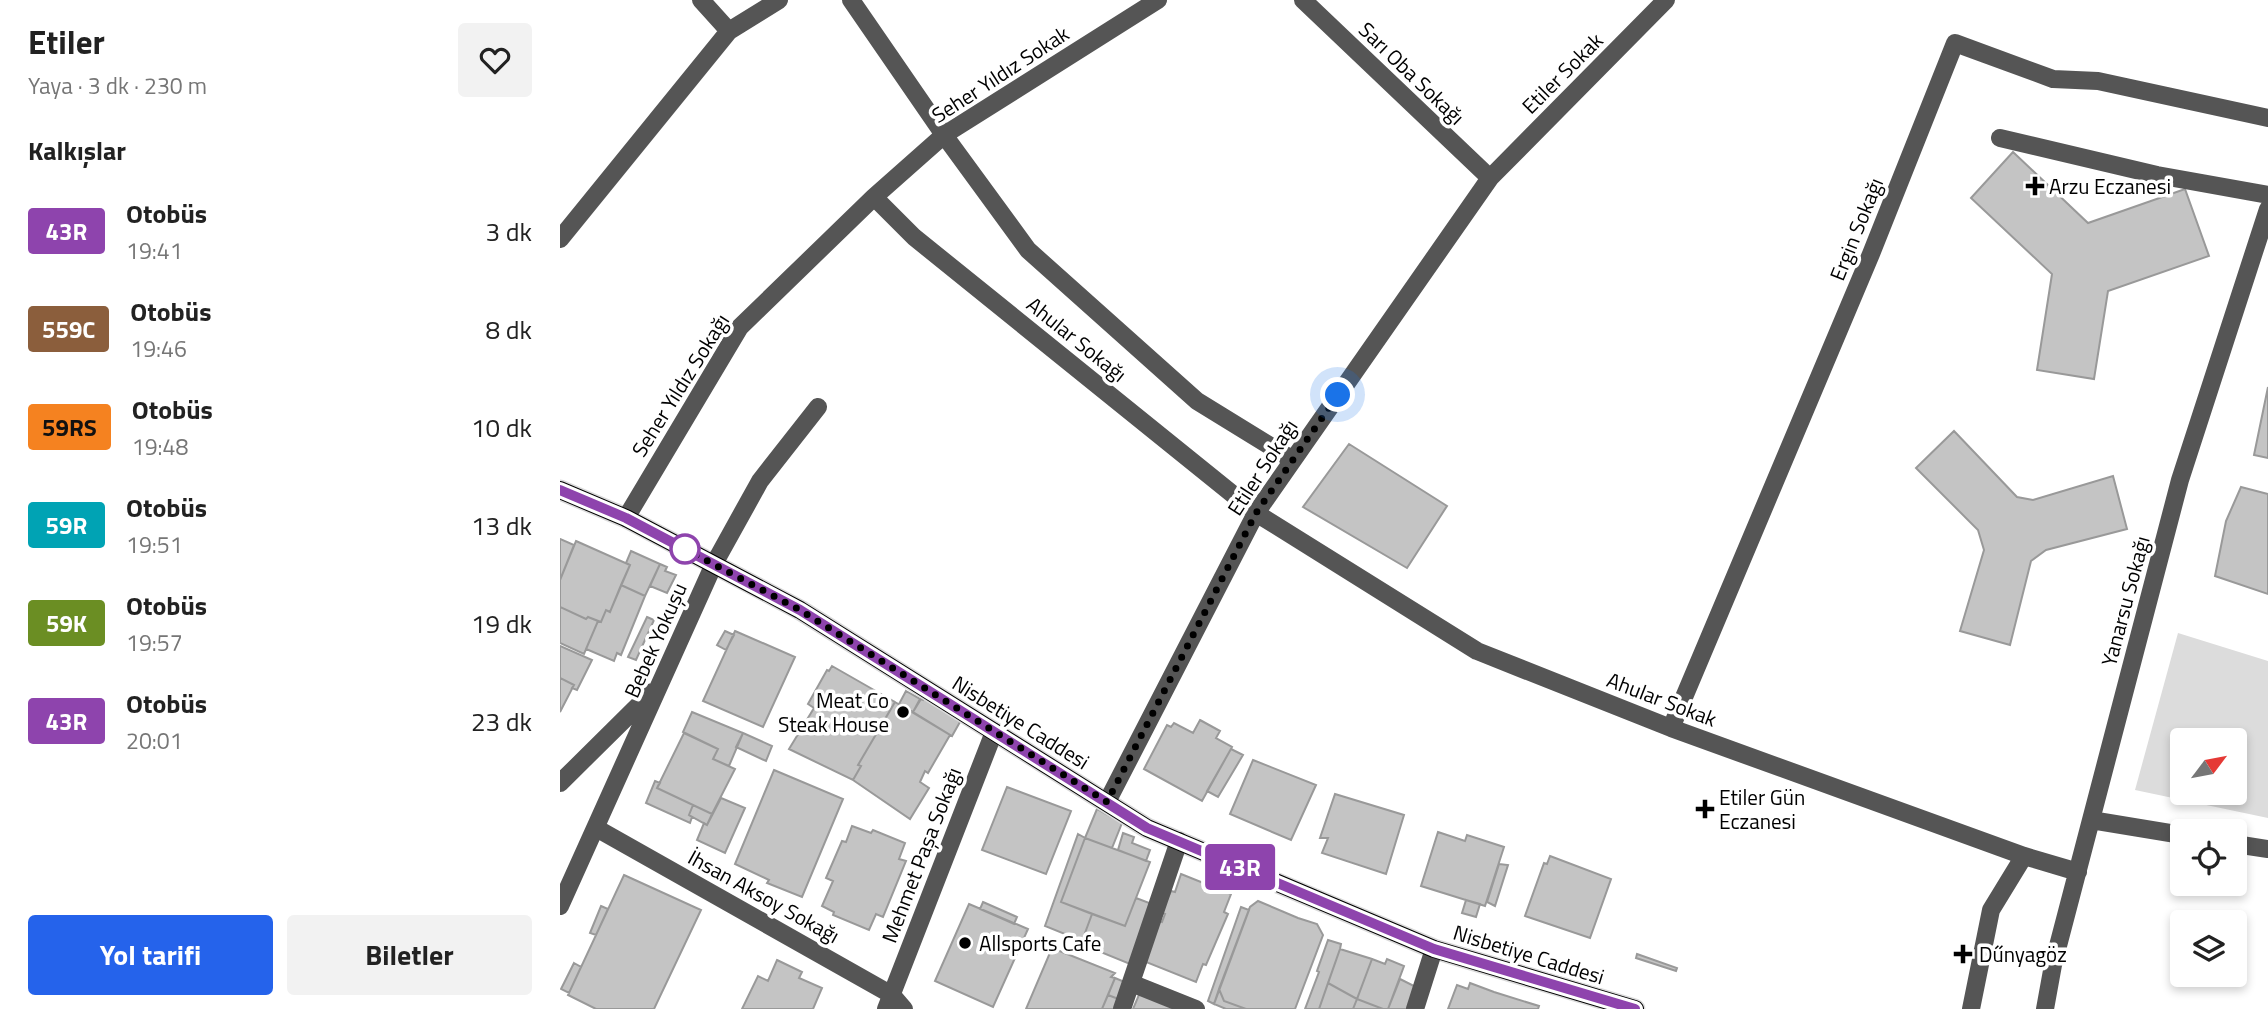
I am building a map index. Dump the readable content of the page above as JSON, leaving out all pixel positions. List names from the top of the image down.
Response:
{
  "streets": {
    "main road": ["Nisbetiye Caddesi"],
    "street": [
      "Sarı Oba Sokağı",
      "Etiler Sokak",
      "Seher Yıldız Sokak",
      "Ergin Sokağı",
      "Ahular Sokağı",
      "Seher Yıldız Sokağı",
      "Etiler Sokağı",
      "Yanarsu Sokağı",
      "Bebek Yokuşu",
      "Ahular Sokak",
      "Mehmet Paşa Sokağı",
      "İhsan Aksoy Sokağı"
    ]
  },
  "crossings": [
    ["Sarı Oba Sokağı", "Etiler Sokak"],
    ["Sarı Oba Sokağı", "Etiler Sokağı"],
    ["Etiler Sokak", "Etiler Sokağı"],
    ["Seher Yıldız Sokak", "Ahular Sokağı"],
    ["Seher Yıldız Sokak", "Seher Yıldız Sokağı"],
    ["Ergin Sokağı", "Ahular Sokak"],
    ["Ahular Sokağı", "Seher Yıldız Sokağı"],
    ["Ahular Sokağı", "Etiler Sokağı"],
    ["Ahular Sokağı", "Ahular Sokak"],
    ["Seher Yıldız Sokağı", "Nisbetiye Caddesi"],
    ["Etiler Sokağı", "Ahular Sokak"],
    ["Etiler Sokağı", "Nisbetiye Caddesi"],
    ["Yanarsu Sokağı", "Ahular Sokak"],
    ["Bebek Yokuşu", "Nisbetiye Caddesi"],
    ["Bebek Yokuşu", "İhsan Aksoy Sokağı"],
    ["Nisbetiye Caddesi", "Mehmet Paşa Sokağı"],
    ["Mehmet Paşa Sokağı", "İhsan Aksoy Sokağı"]
  ],
  "places": {
    "health": ["Arzu Eczanesi", "Etiler Gün Eczanesi", "Dűnyagöz"],
    "other": ["Meat Co Steak House", "Allsports Cafe"]
  },
  "lines": ["bus line 43R"],
  "north": "top right",
  "page": {
    "heading": [
      ["Etiler", "Yaya · 3 dk · 230 m"],
      "Kalkışlar"
    ],
    "on_map": "43R",
    "list": [
      {
        "mark": "43R",
        "name": "Otobüs",
        "note": "19:41",
        "value": "3 dk"
      },
      {
        "mark": "559C",
        "name": "Otobüs",
        "note": "19:46",
        "value": "8 dk"
      },
      {
        "mark": "59RS",
        "name": "Otobüs",
        "note": "19:48",
        "value": "10 dk"
      },
      {
        "mark": "59R",
        "name": "Otobüs",
        "note": "19:51",
        "value": "13 dk"
      },
      {
        "mark": "59K",
        "name": "Otobüs",
        "note": "19:57",
        "value": "19 dk"
      },
      {
        "mark": "43R",
        "name": "Otobüs",
        "note": "20:01",
        "value": "23 dk"
      }
    ],
    "buttons": ["Yol tarifi", "Biletler"]
  }
}
